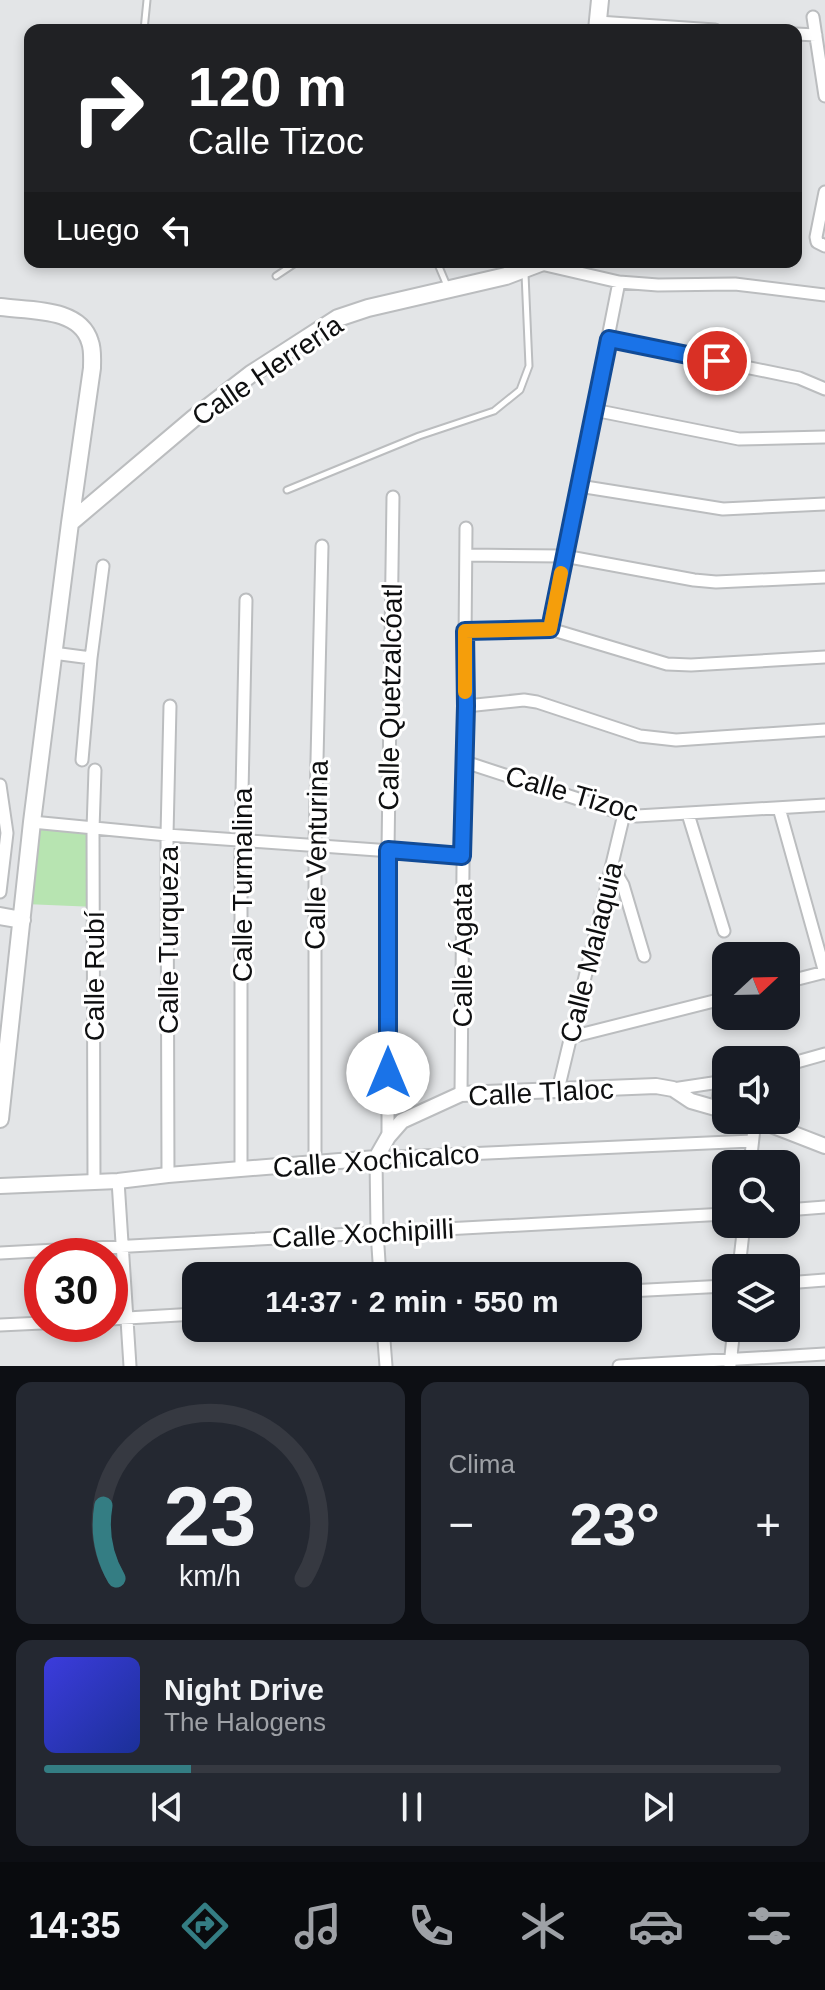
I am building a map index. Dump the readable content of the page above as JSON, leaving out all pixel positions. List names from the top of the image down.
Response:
{
  "streets": {
    "main road": ["Calle Herrería"],
    "street": [
      "Calle Quetzalcóatl",
      "Calle Tizoc",
      "Calle Venturina",
      "Calle Turmalina",
      "Calle Turqueza",
      "Calle Malaquia",
      "Calle Ágata",
      "Calle Rubí",
      "Calle Tlaloc",
      "Calle Xochicalco",
      "Calle Xochipilli"
    ]
  },
  "crossings": [
    ["Calle Quetzalcóatl", "Calle Tlaloc"],
    ["Calle Tizoc", "Calle Malaquia"],
    ["Calle Tizoc", "Calle Ágata"],
    ["Calle Venturina", "Calle Xochicalco"],
    ["Calle Turmalina", "Calle Xochicalco"],
    ["Calle Turqueza", "Calle Xochicalco"],
    ["Calle Malaquia", "Calle Tlaloc"],
    ["Calle Ágata", "Calle Tlaloc"],
    ["Calle Rubí", "Calle Xochicalco"],
    ["Calle Tlaloc", "Calle Xochicalco"]
  ],
  "north": "right",
  "page": {
    "turn": ["120 m", "Calle Tizoc"],
    "then": "Luego",
    "limit": "30",
    "trip": "14:37 · 2 min · 550 m",
    "tile": "Clima",
    "heat": ["−", "23°", "+"],
    "song": ["Night Drive", "The Halogens"],
    "tabs": "14:35",
    "gauge": ["23", "km/h"]
  }
}
